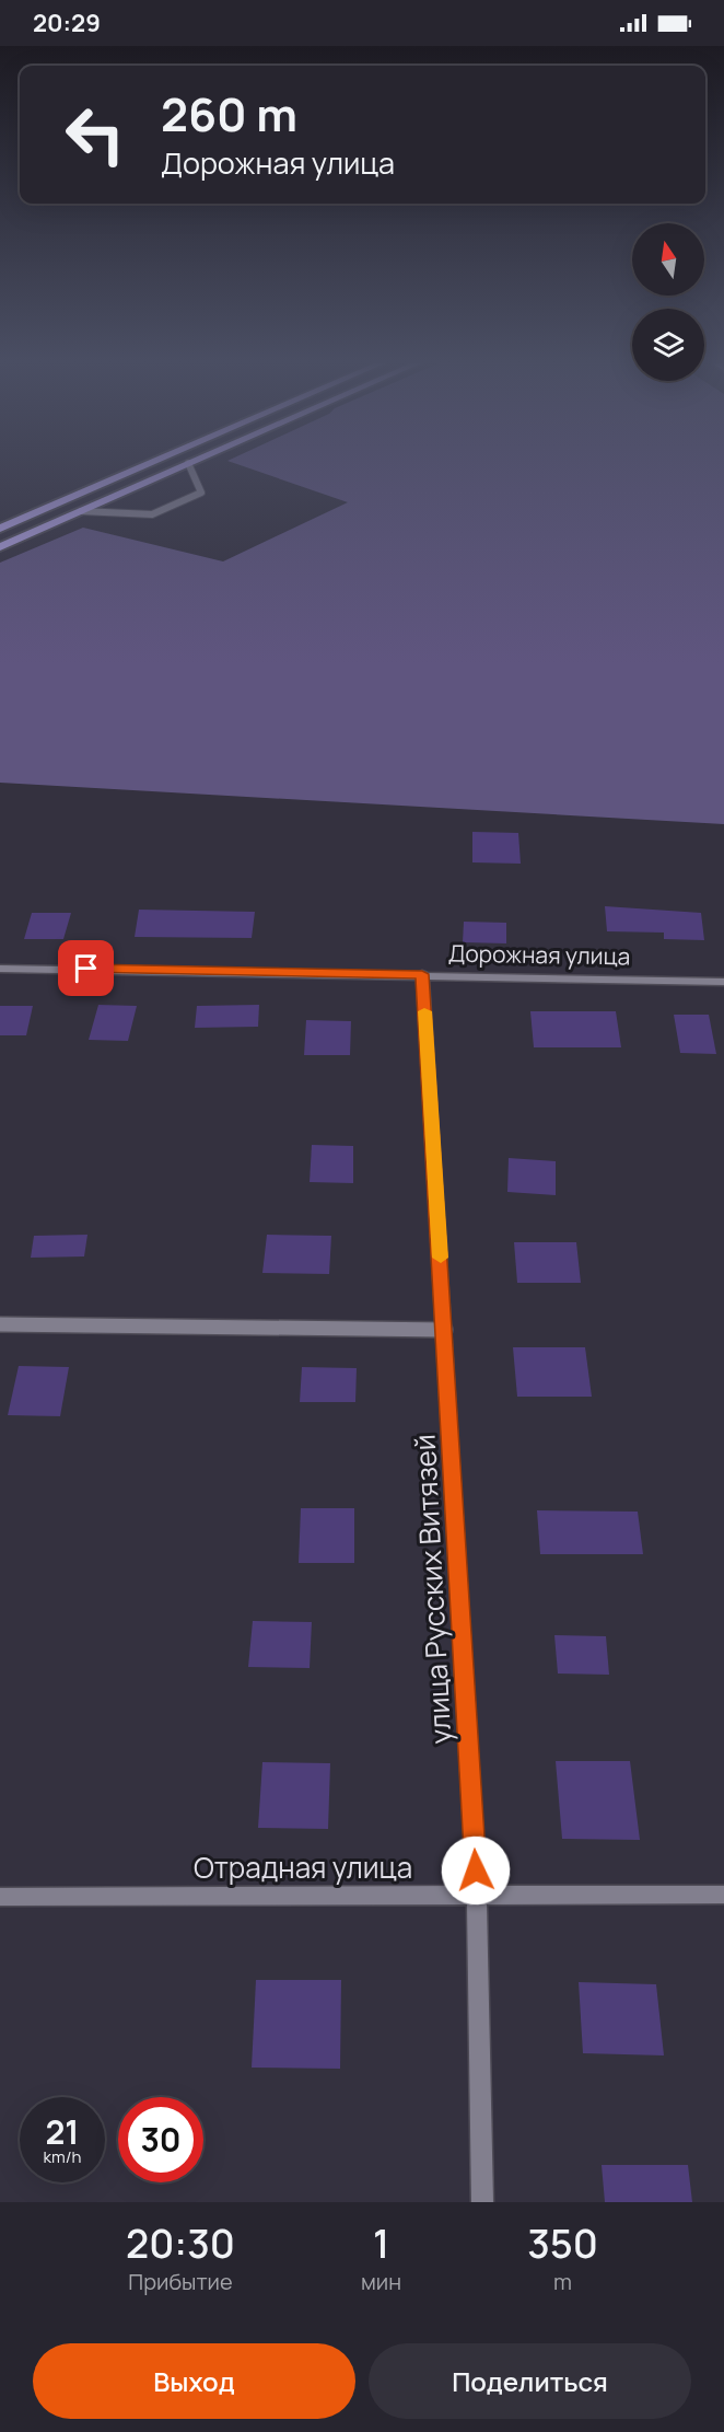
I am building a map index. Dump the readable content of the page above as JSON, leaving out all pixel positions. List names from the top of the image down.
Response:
{
  "streets": {
    "street": ["Дорожная улица", "улица Русских Витязей", "Отрадная улица"]
  },
  "crossings": [
    ["Дорожная улица", "улица Русских Витязей"],
    ["улица Русских Витязей", "Отрадная улица"]
  ],
  "north": "top",
  "page": {
    "status": "20:29",
    "turn": ["260 m", "Дорожная улица"],
    "speed": "21 km/h",
    "limit": "30",
    "eta": [
      "20:30",
      "Прибытие",
      "1",
      "мин",
      "350",
      "m"
    ],
    "buttons": ["Выход", "Поделиться"]
  }
}
